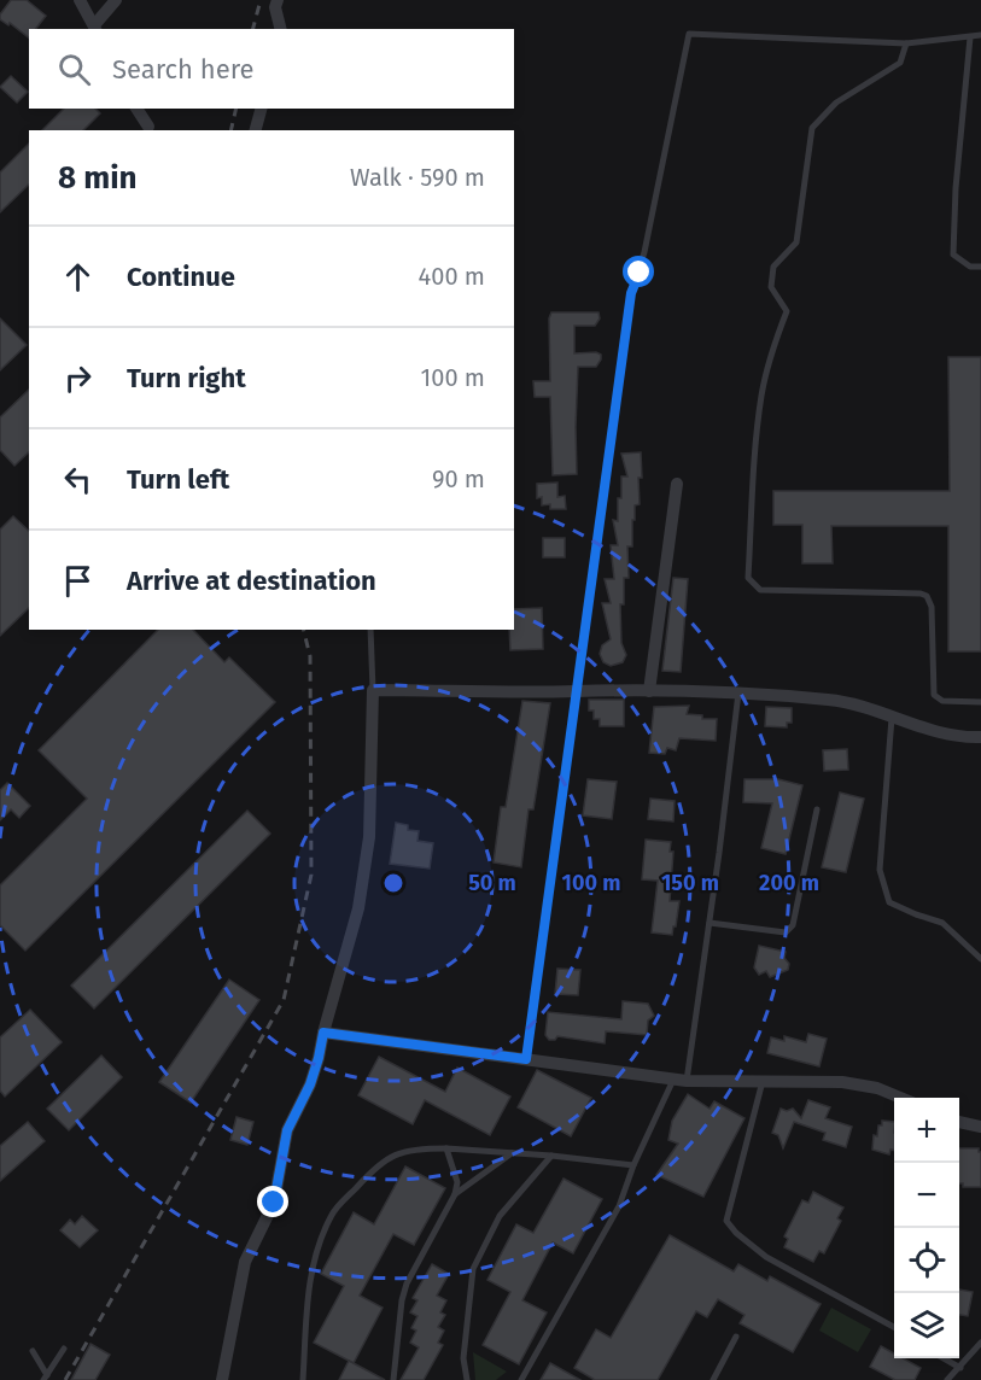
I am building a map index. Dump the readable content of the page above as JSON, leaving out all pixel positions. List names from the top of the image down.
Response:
{
  "page": {
    "search": "Search here",
    "heading": ["8 min", "Walk · 590 m"],
    "list": [
      ["Continue", "400 m"],
      ["Turn right", "100 m"],
      ["Turn left", "90 m"],
      "Arrive at destination"
    ],
    "map_buttons": ["+", "−"]
  },
  "rings": [
    "50 m",
    "100 m",
    "150 m",
    "200 m"
  ]
}
